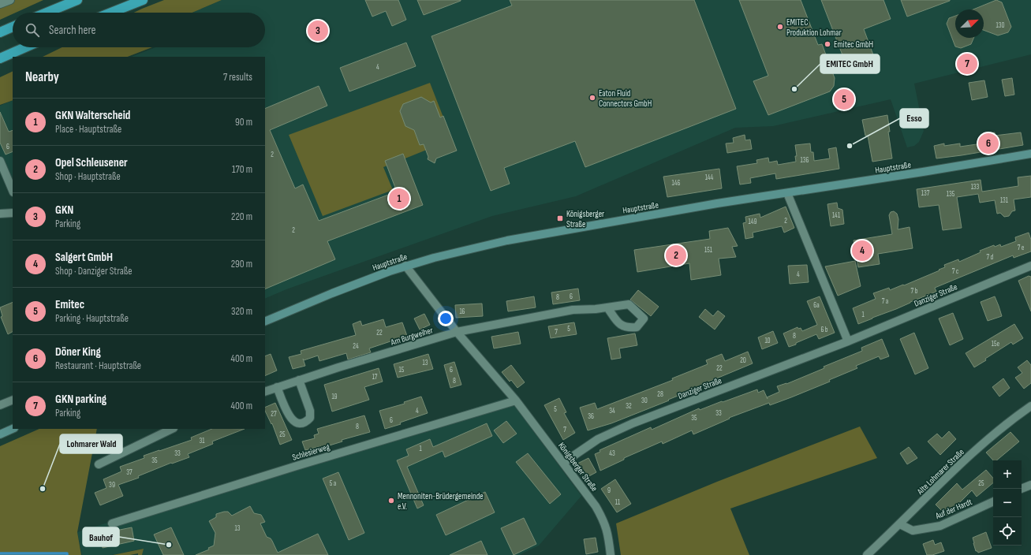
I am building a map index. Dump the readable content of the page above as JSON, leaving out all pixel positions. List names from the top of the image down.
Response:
{
  "streets": {
    "main road": ["Hauptstraße"],
    "street": [
      "Danziger Straße",
      "Am Burgweiher",
      "Schlesierweg",
      "Königsberger Straße",
      "Alte Lohmarer Straße",
      "Auf der Hardt"
    ]
  },
  "crossings": [
    ["Hauptstraße", "Königsberger Straße"],
    ["Danziger Straße", "Königsberger Straße"],
    ["Am Burgweiher", "Königsberger Straße"],
    ["Schlesierweg", "Königsberger Straße"],
    ["Alte Lohmarer Straße", "Auf der Hardt"]
  ],
  "places": {
    "other": [
      "EMITEC Produktion Lohmar",
      "Emitec GmbH",
      "EMITEC GmbH",
      "Eaton Fluid Connectors GmbH",
      "Esso",
      "Lohmarer Wald",
      "Mennoniten-Brüdergemeinde e.V.",
      "Bauhof"
    ],
    "transit": ["Königsberger Straße"]
  },
  "house_numbers": [
    "130",
    "4",
    "6",
    "2",
    "136",
    "144",
    "146",
    "133",
    "137",
    "135",
    "131",
    "141",
    "2",
    "149",
    "2",
    "7 e",
    "151",
    "7 d",
    "7 c",
    "4",
    "7 b",
    "6",
    "8",
    "7 a",
    "6a",
    "16",
    "1",
    "5",
    "6 b",
    "7",
    "22",
    "8",
    "10",
    "15e",
    "24",
    "20",
    "13",
    "22",
    "15",
    "6",
    "17",
    "8",
    "28",
    "19",
    "30",
    "32",
    "5",
    "4",
    "34",
    "33",
    "27",
    "36",
    "35",
    "6",
    "8",
    "7",
    "25",
    "31",
    "1",
    "33",
    "43",
    "35",
    "37",
    "5 a",
    "25",
    "39",
    "9",
    "11",
    "13"
  ],
  "north": "top right",
  "page": {
    "search": "Search here",
    "pins": [
      "3",
      "7",
      "5",
      "6",
      "1",
      "4",
      "2"
    ],
    "heading": ["Nearby", "7 results"],
    "list": [
      {
        "mark": "1",
        "name": "GKN Walterscheid",
        "note": "Place · Hauptstraße",
        "value": "90 m"
      },
      {
        "mark": "2",
        "name": "Opel Schleusener",
        "note": "Shop · Hauptstraße",
        "value": "170 m"
      },
      {
        "mark": "3",
        "name": "GKN",
        "note": "Parking",
        "value": "220 m"
      },
      {
        "mark": "4",
        "name": "Salgert GmbH",
        "note": "Shop · Danziger Straße",
        "value": "290 m"
      },
      {
        "mark": "5",
        "name": "Emitec",
        "note": "Parking · Hauptstraße",
        "value": "320 m"
      },
      {
        "mark": "6",
        "name": "Döner King",
        "note": "Restaurant · Hauptstraße",
        "value": "400 m"
      },
      {
        "mark": "7",
        "name": "GKN parking",
        "note": "Parking",
        "value": "400 m"
      }
    ],
    "map_buttons": ["+", "−"]
  }
}
